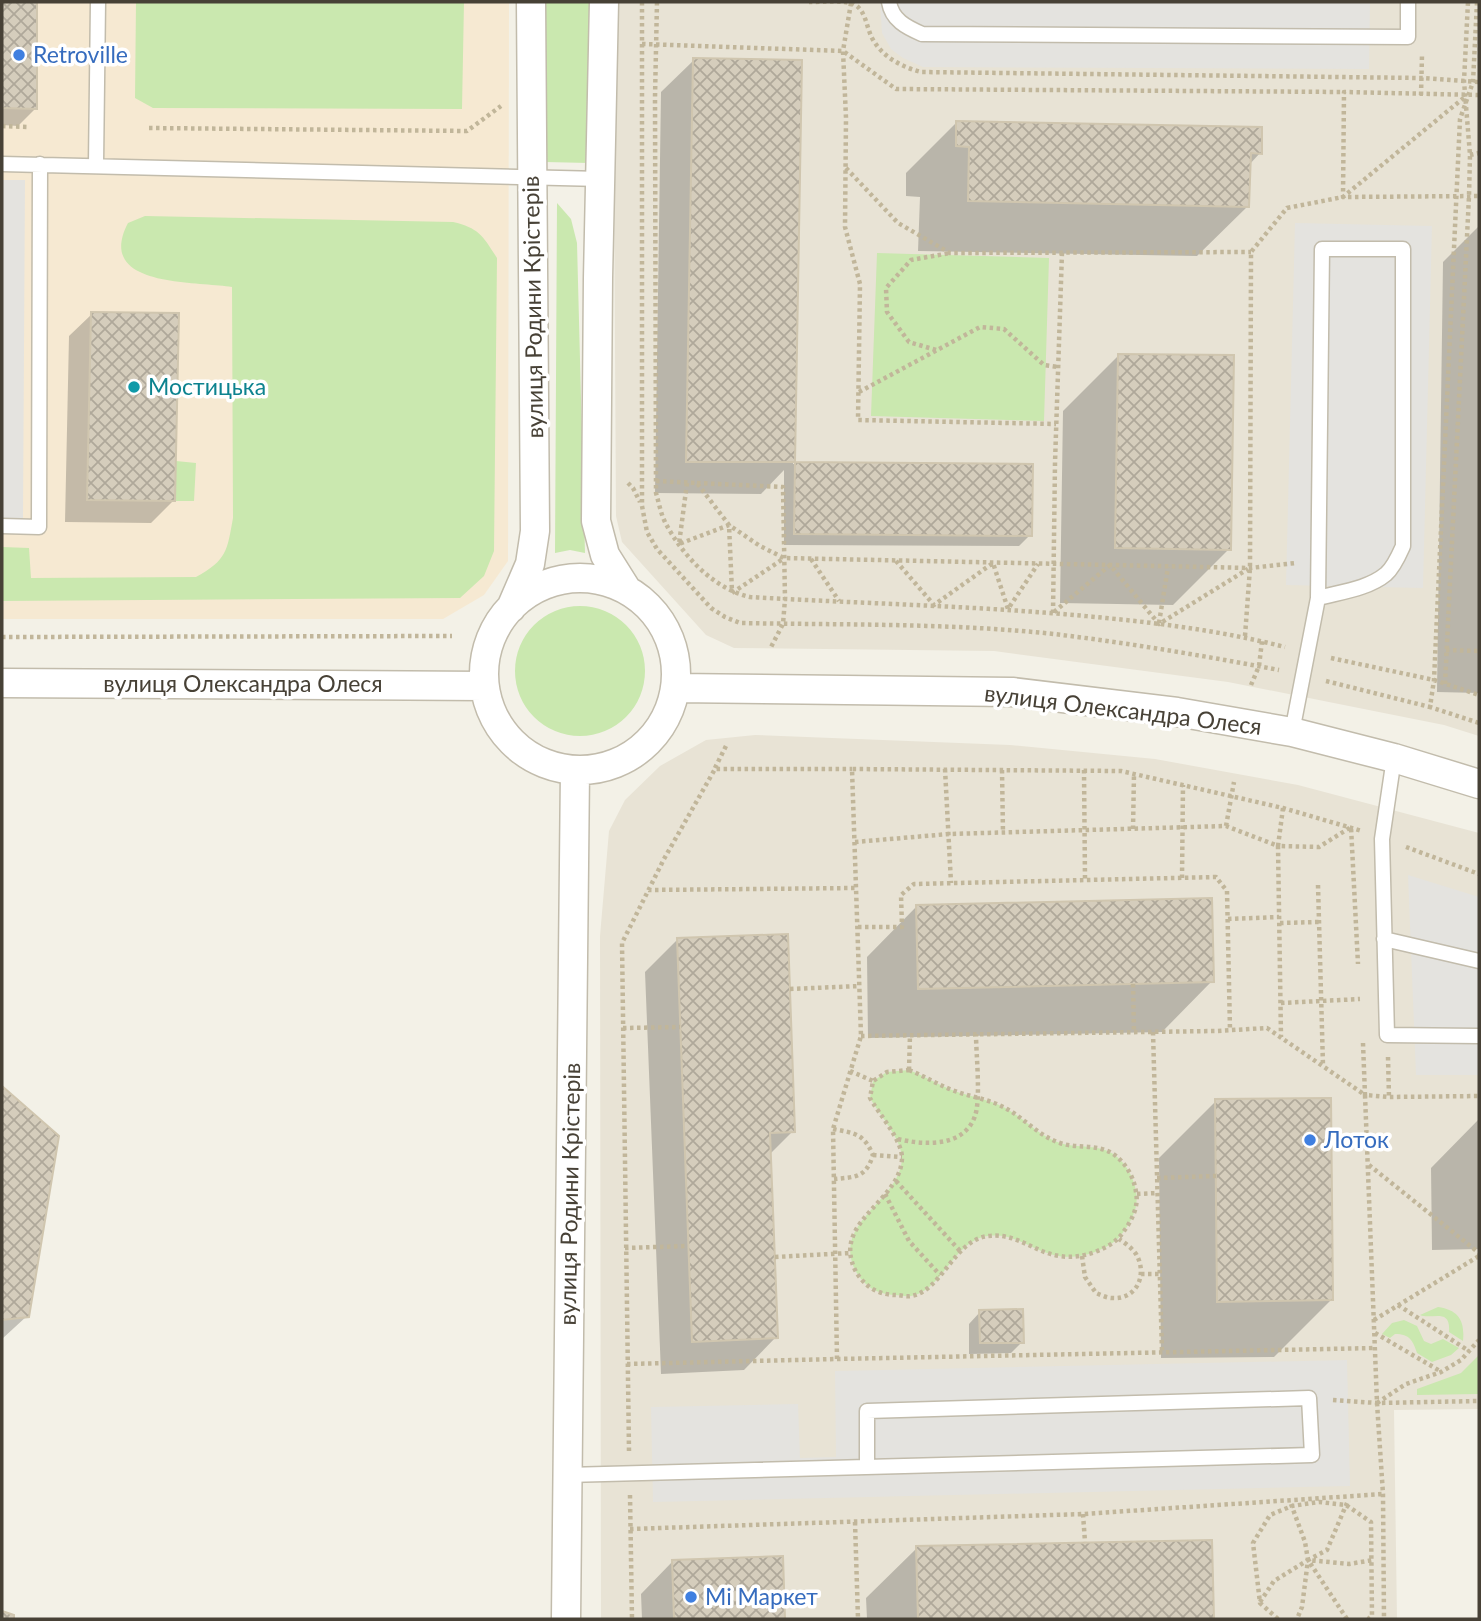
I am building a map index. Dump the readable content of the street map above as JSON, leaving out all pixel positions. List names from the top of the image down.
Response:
{
  "streets": {
    "street": ["вулиця Родини Крістерів", "вулиця Олександра Олеся"]
  },
  "crossings": [
    ["вулиця Родини Крістерів", "вулиця Олександра Олеся"]
  ],
  "places": [
    "Retroville",
    "Мостицька",
    "Лоток",
    "Мі Маркет"
  ]
}
